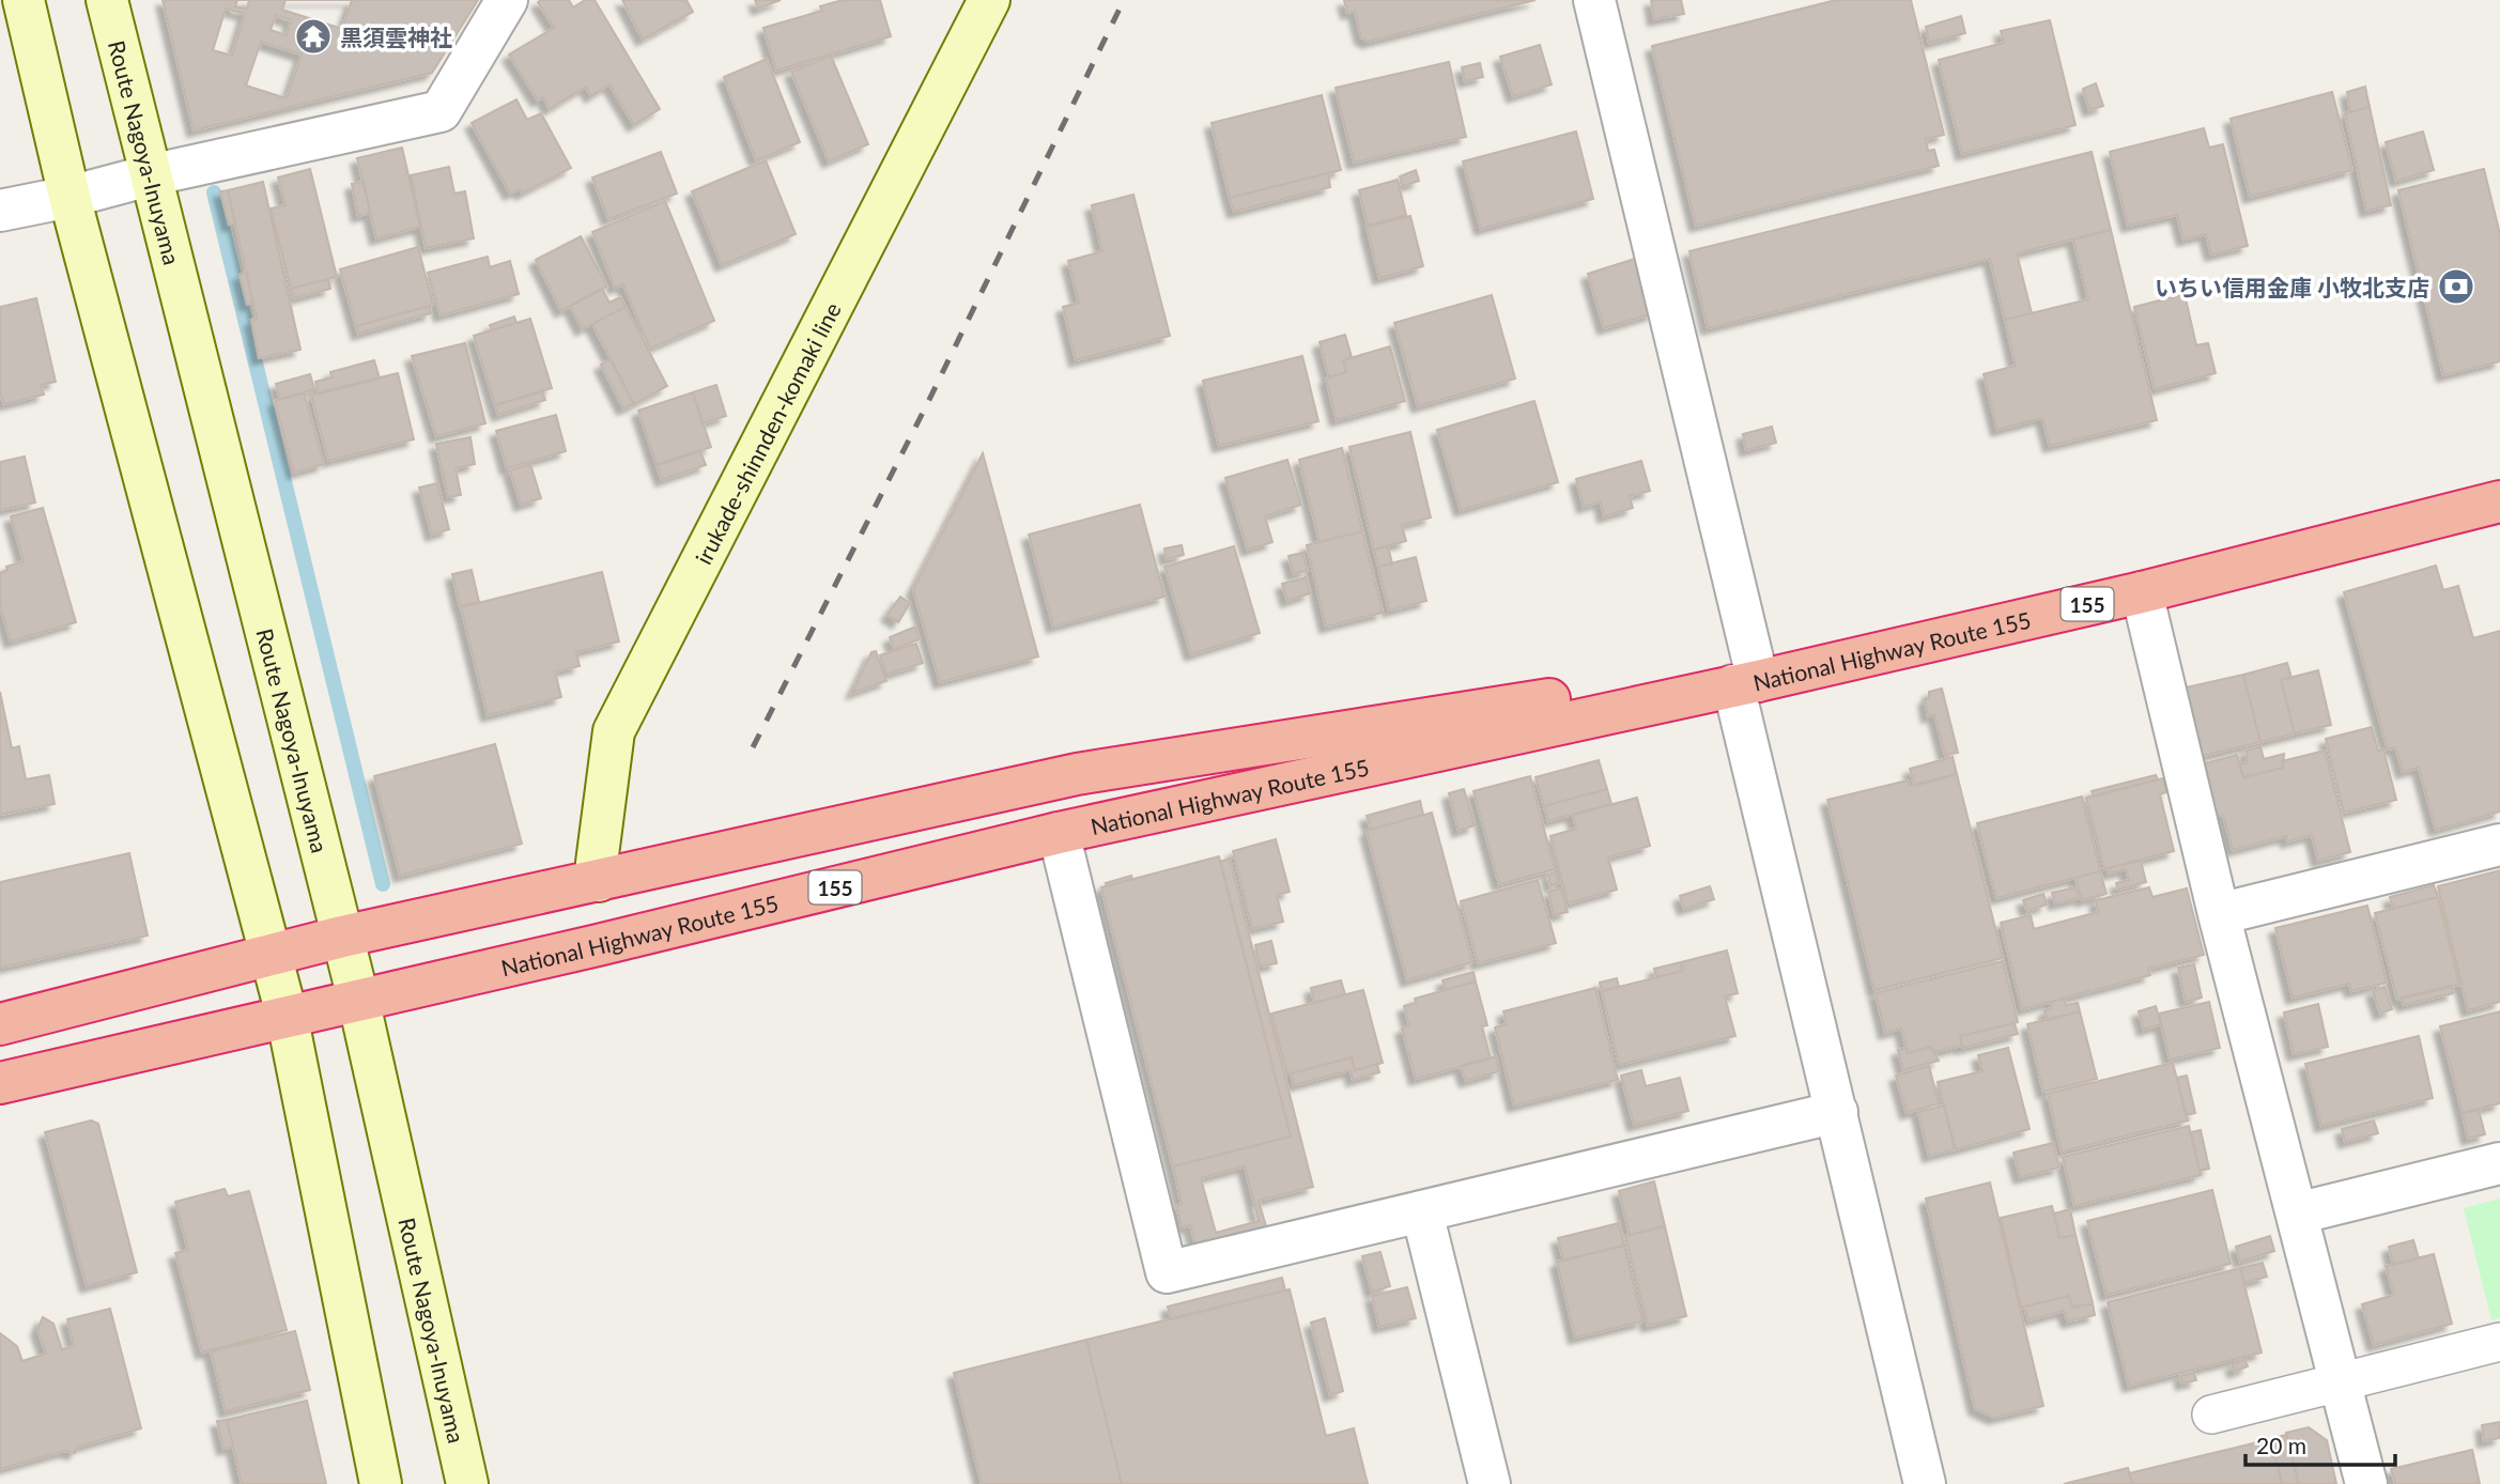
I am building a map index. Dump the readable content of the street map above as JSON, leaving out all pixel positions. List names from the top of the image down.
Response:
{
  "streets": {
    "highway": ["155", "National Highway Route 155"],
    "main road": ["Route Nagoya-Inuyama", "irukade-shinnden-komaki line"]
  },
  "crossings": [
    ["Route Nagoya-Inuyama", "National Highway Route 155"],
    ["irukade-shinnden-komaki line", "National Highway Route 155"]
  ],
  "places": {
    "temple": ["黒須雲神社"],
    "bank": ["いちい信用金庫 小牧北支店"]
  },
  "scale_bar": "20 m"
}
